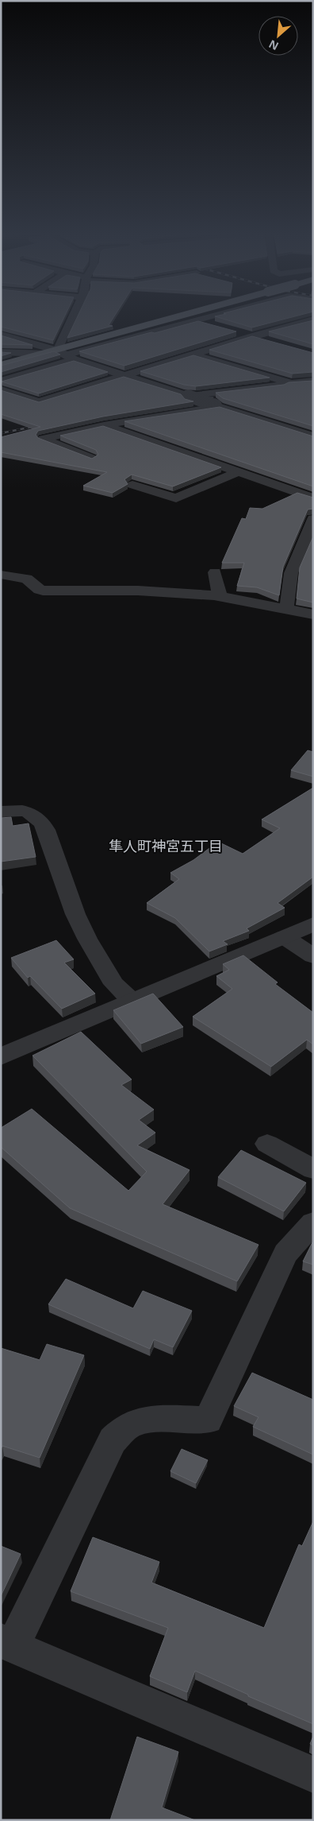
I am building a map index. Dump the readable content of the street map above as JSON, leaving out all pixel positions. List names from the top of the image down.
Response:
{
  "districts": ["隼人町神宮五丁目"],
  "north": "bottom left"
}
